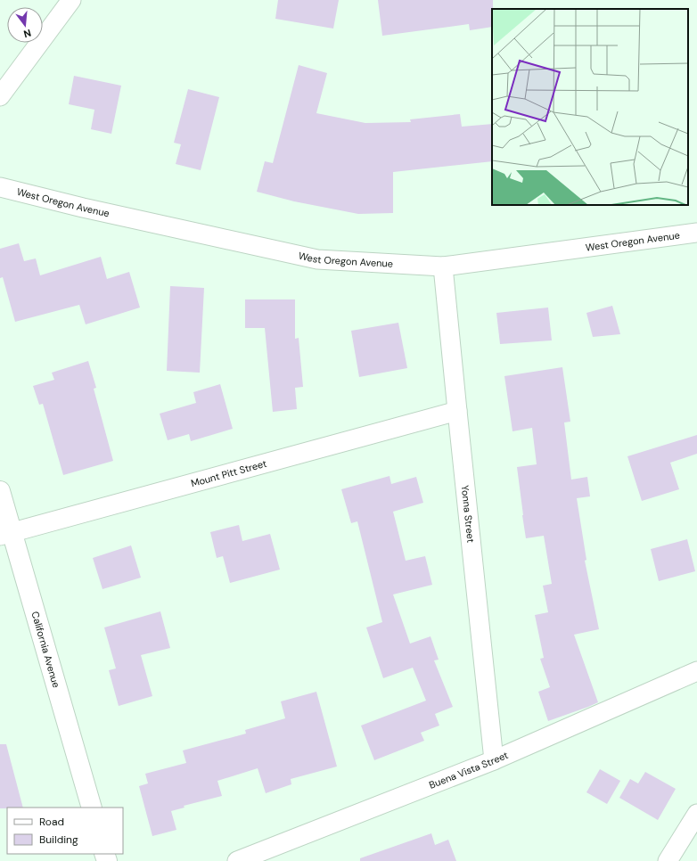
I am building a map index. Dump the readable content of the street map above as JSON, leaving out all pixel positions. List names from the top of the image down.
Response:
{
  "streets": {
    "street": [
      "West Oregon Avenue",
      "Mount Pitt Street",
      "Yonna Street",
      "California Avenue",
      "Buena Vista Street"
    ]
  },
  "crossings": [
    ["West Oregon Avenue", "Yonna Street"],
    ["Mount Pitt Street", "Yonna Street"],
    ["Mount Pitt Street", "California Avenue"],
    ["Yonna Street", "Buena Vista Street"]
  ],
  "legend": ["Road", "Building"],
  "north": "bottom"
}
